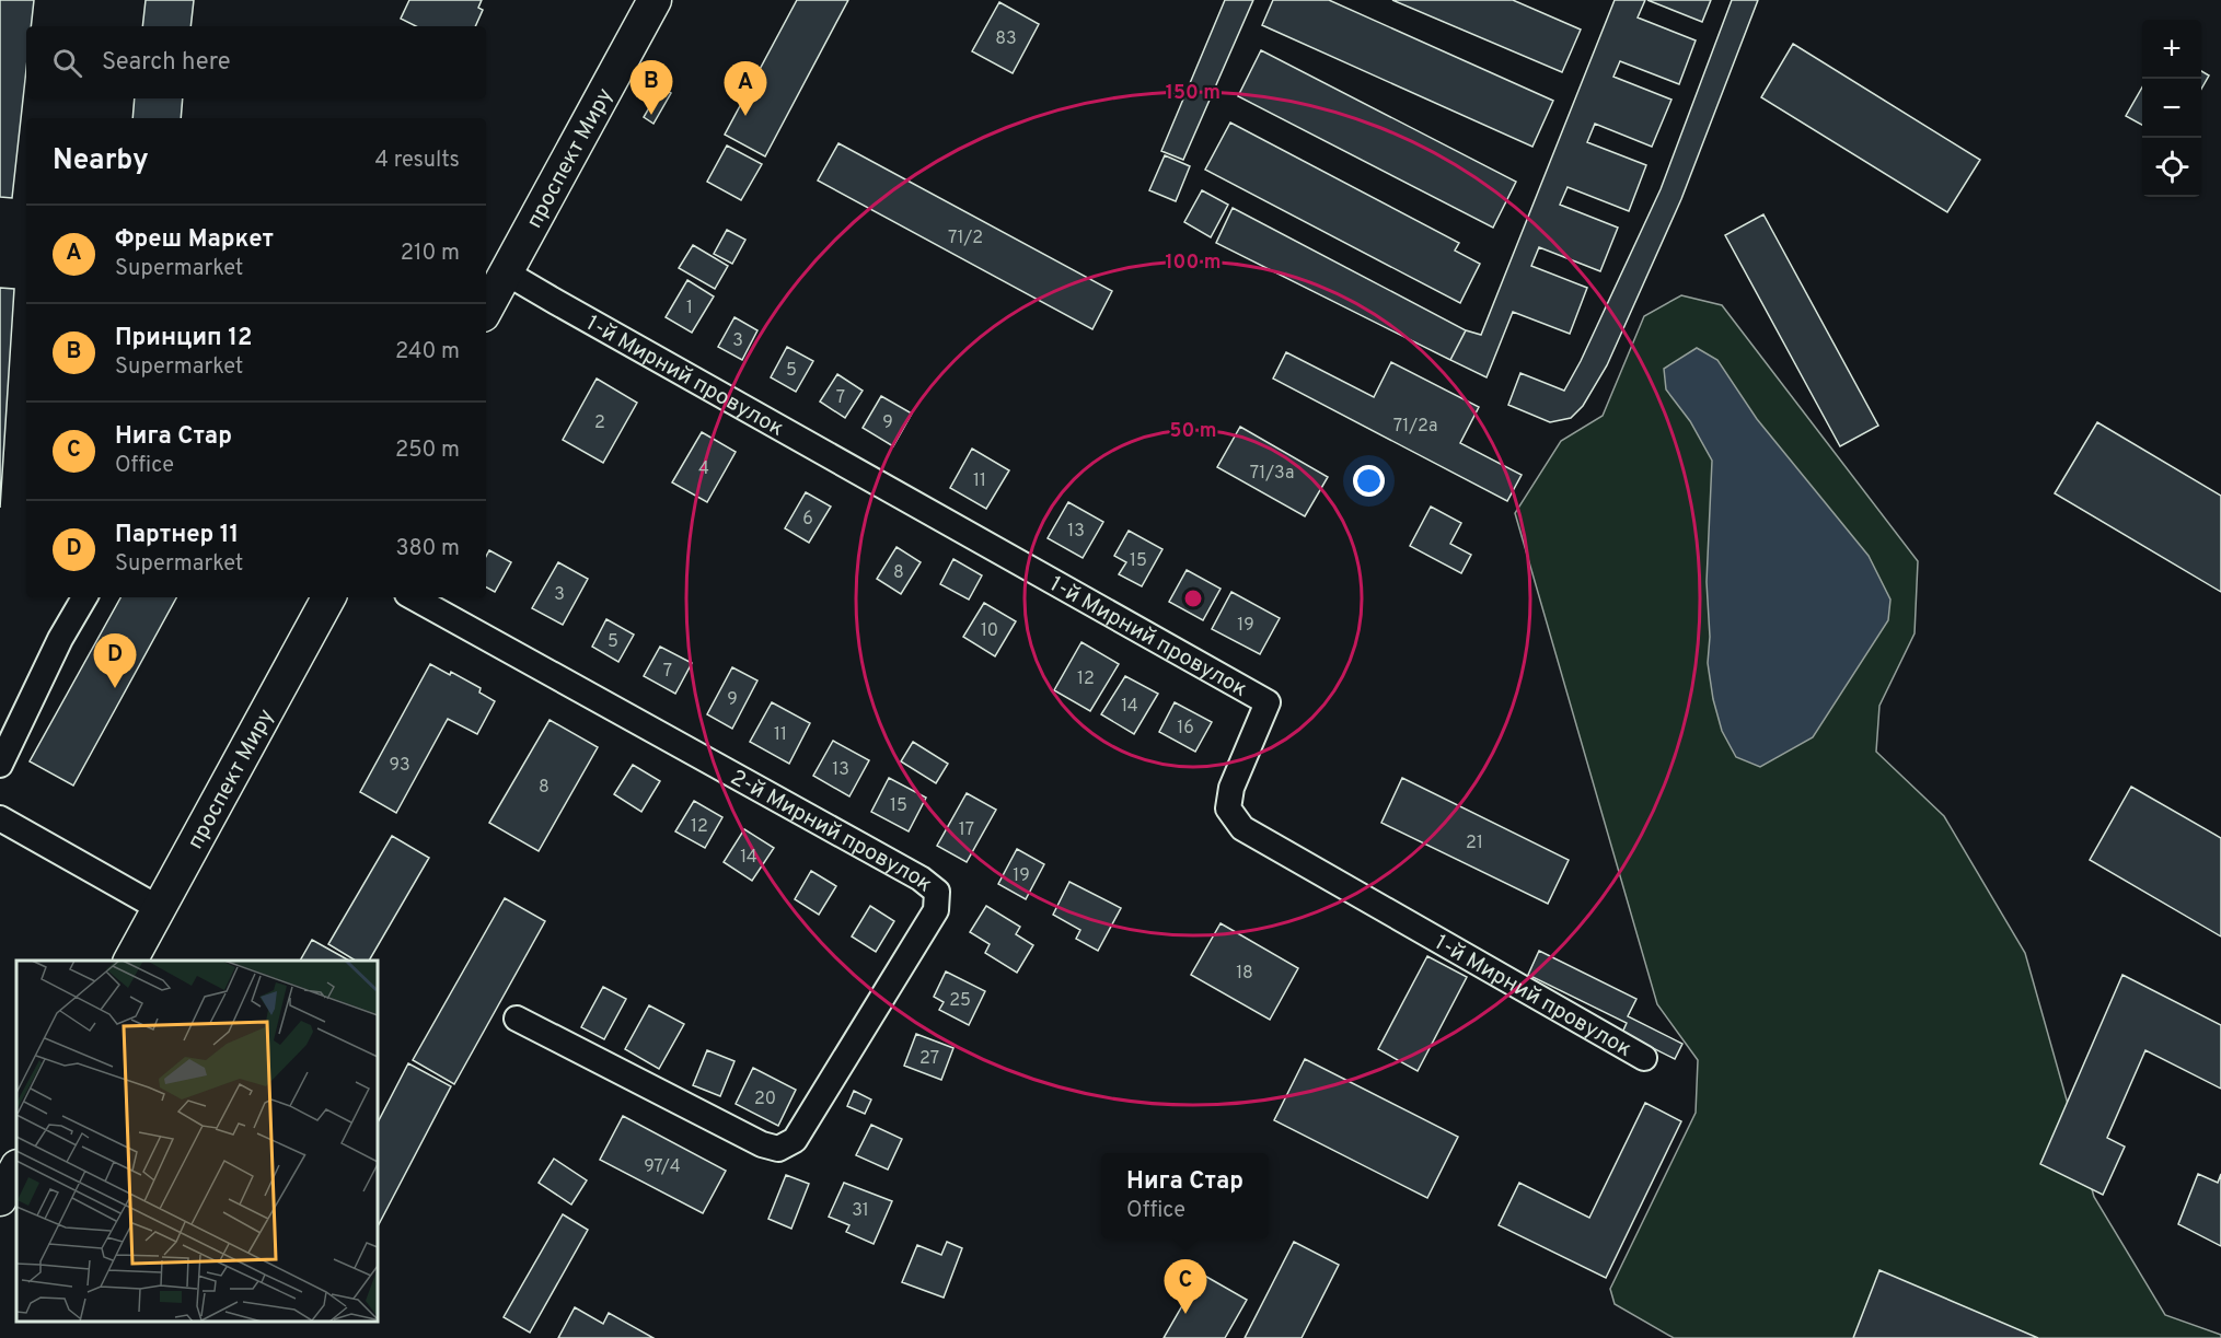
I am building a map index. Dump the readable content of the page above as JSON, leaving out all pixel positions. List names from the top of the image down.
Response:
{
  "streets": {
    "main road": ["проспект Миру"],
    "street": ["1-й Мирний провулок", "2-й Мирний провулок"]
  },
  "crossings": [
    ["проспект Миру", "1-й Мирний провулок"]
  ],
  "house_numbers": [
    "83",
    "71/2",
    "1",
    "3",
    "5",
    "7",
    "2",
    "9",
    "71/2а",
    "4",
    "71/3а",
    "11",
    "6",
    "13",
    "15",
    "8",
    "3",
    "19",
    "10",
    "5",
    "7",
    "12",
    "9",
    "14",
    "16",
    "11",
    "93",
    "13",
    "8",
    "15",
    "12",
    "17",
    "21",
    "14",
    "19",
    "18",
    "25",
    "27",
    "20",
    "97/4",
    "31"
  ],
  "page": {
    "map_buttons": ["+", "−"],
    "search": "Search here",
    "pins": [
      "B",
      "A",
      "D",
      "C"
    ],
    "heading": ["Nearby", "4 results"],
    "list": [
      {
        "mark": "A",
        "name": "Фреш Маркет",
        "note": "Supermarket",
        "value": "210 m"
      },
      {
        "mark": "B",
        "name": "Принцип 12",
        "note": "Supermarket",
        "value": "240 m"
      },
      {
        "mark": "C",
        "name": "Нига Стар",
        "note": "Office",
        "value": "250 m"
      },
      {
        "mark": "D",
        "name": "Партнер 11",
        "note": "Supermarket",
        "value": "380 m"
      }
    ],
    "popup": ["Нига Стар", "Office"]
  },
  "rings": ["150 m", "100 m", "50 m"]
}
